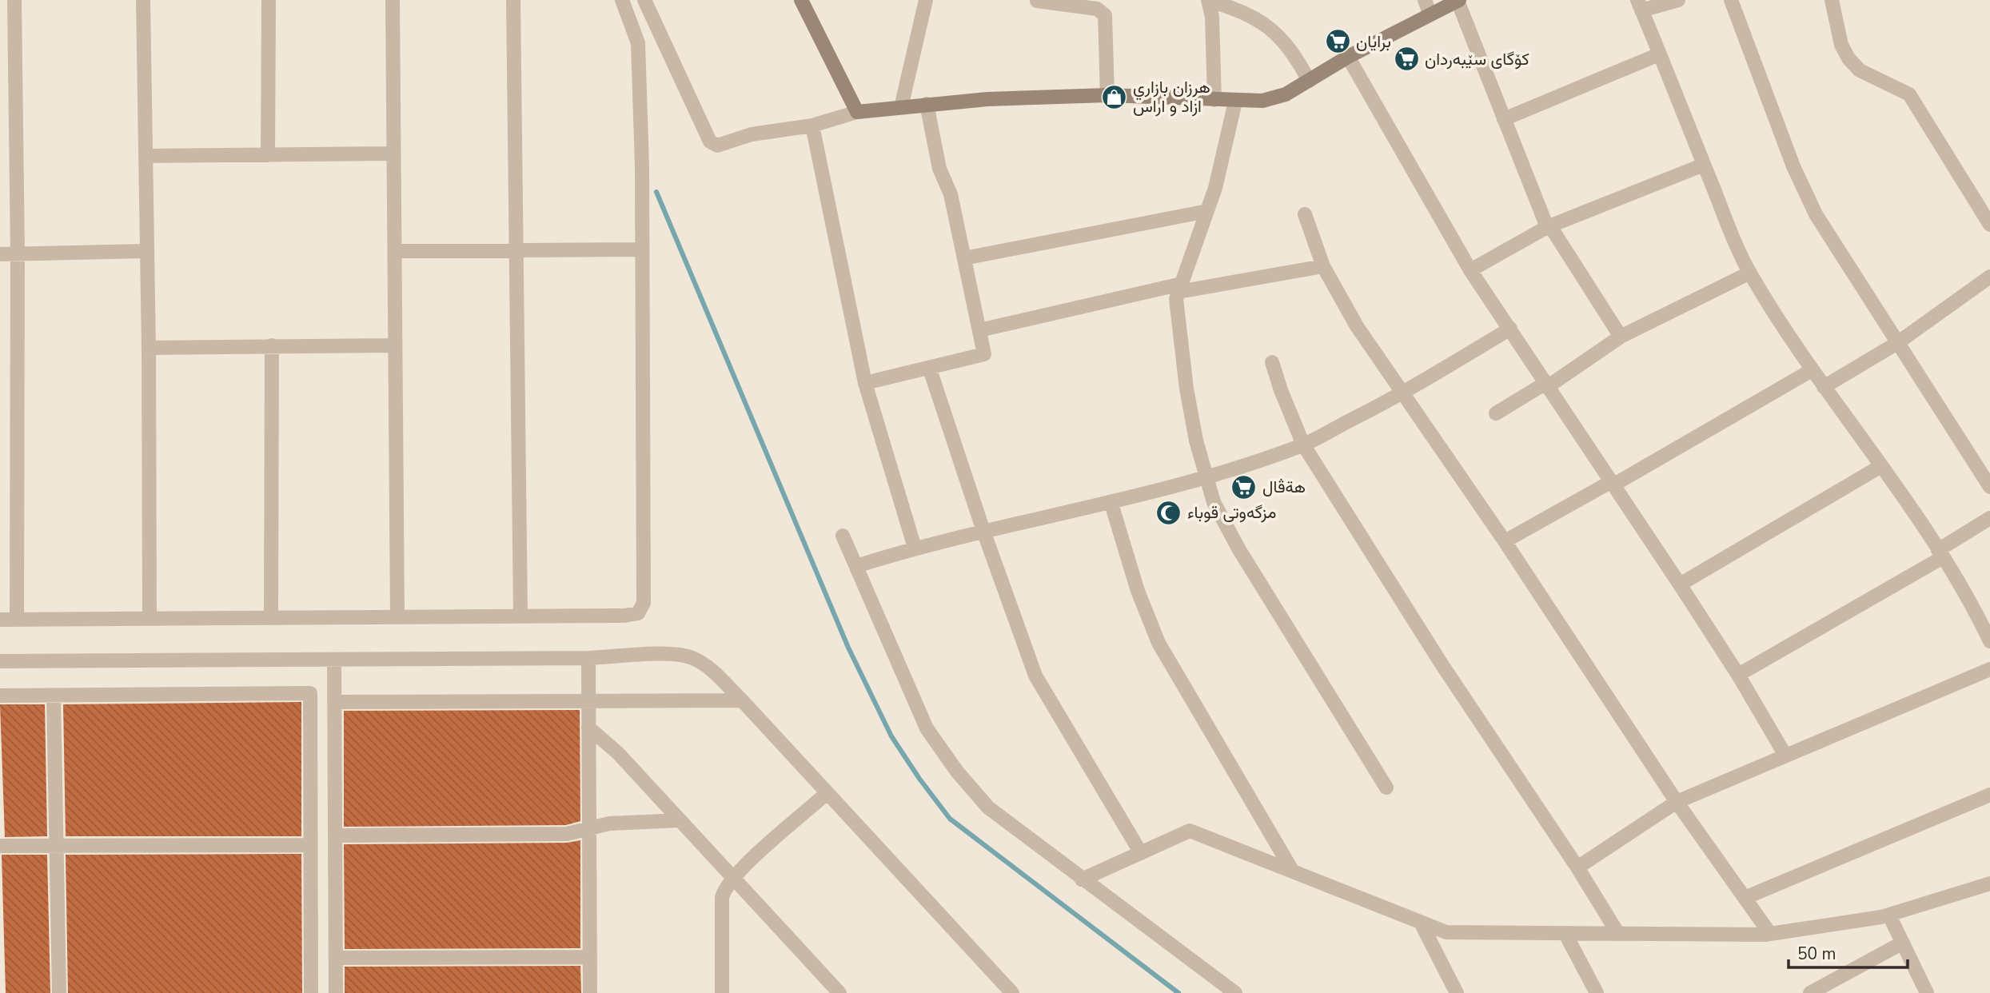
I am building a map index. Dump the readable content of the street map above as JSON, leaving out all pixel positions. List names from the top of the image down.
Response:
{
  "places": {
    "supermarket": ["برايان", "کۆگای سێبەردان", "هةڤال"],
    "shop": ["هرزان بازاري ازاد و اراس"],
    "mosque": ["مزگەوتی قوباء"]
  },
  "scale_bar": "50 m"
}
